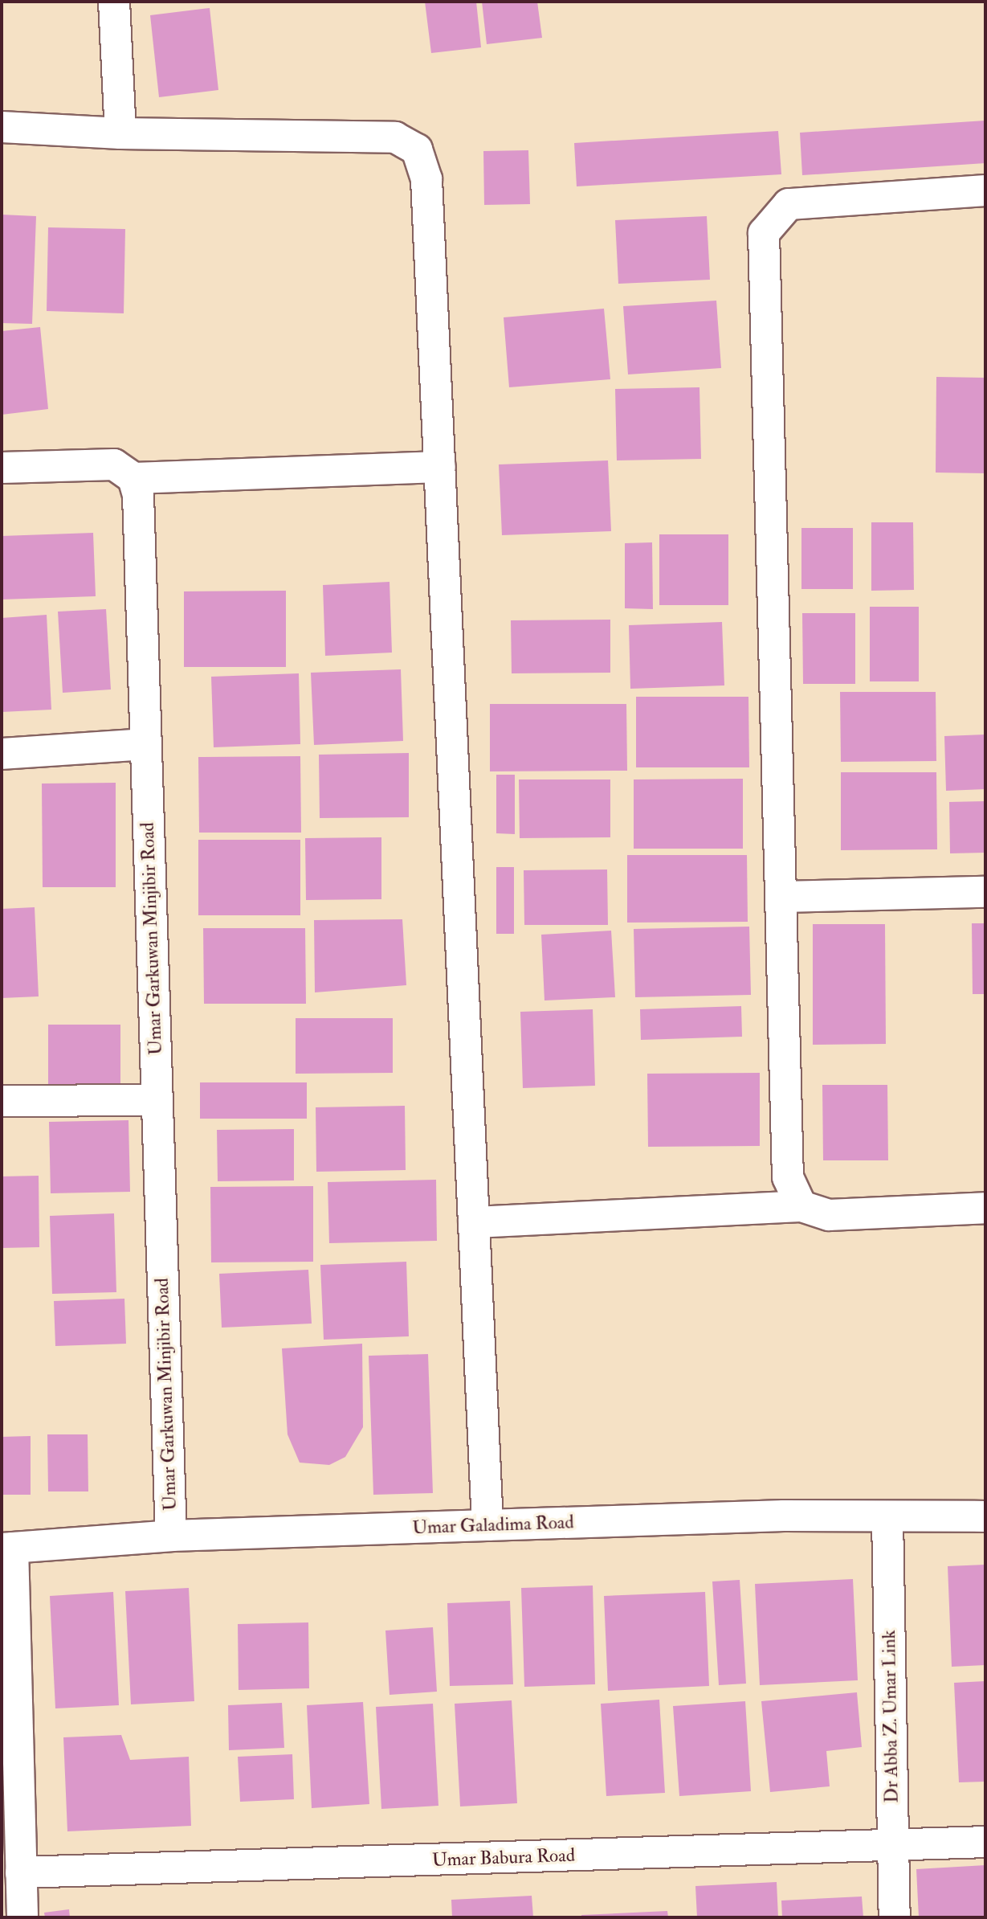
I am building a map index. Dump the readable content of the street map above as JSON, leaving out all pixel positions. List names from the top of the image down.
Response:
{
  "streets": {
    "street": [
      "Umar Garkuwan Minjibir Road",
      "Umar Galadima Road",
      "Dr Abba Z. Umar Link",
      "Umar Babura Road"
    ]
  },
  "crossings": [
    ["Umar Garkuwan Minjibir Road", "Umar Galadima Road"],
    ["Umar Galadima Road", "Dr Abba Z. Umar Link"],
    ["Dr Abba Z. Umar Link", "Umar Babura Road"]
  ]
}
